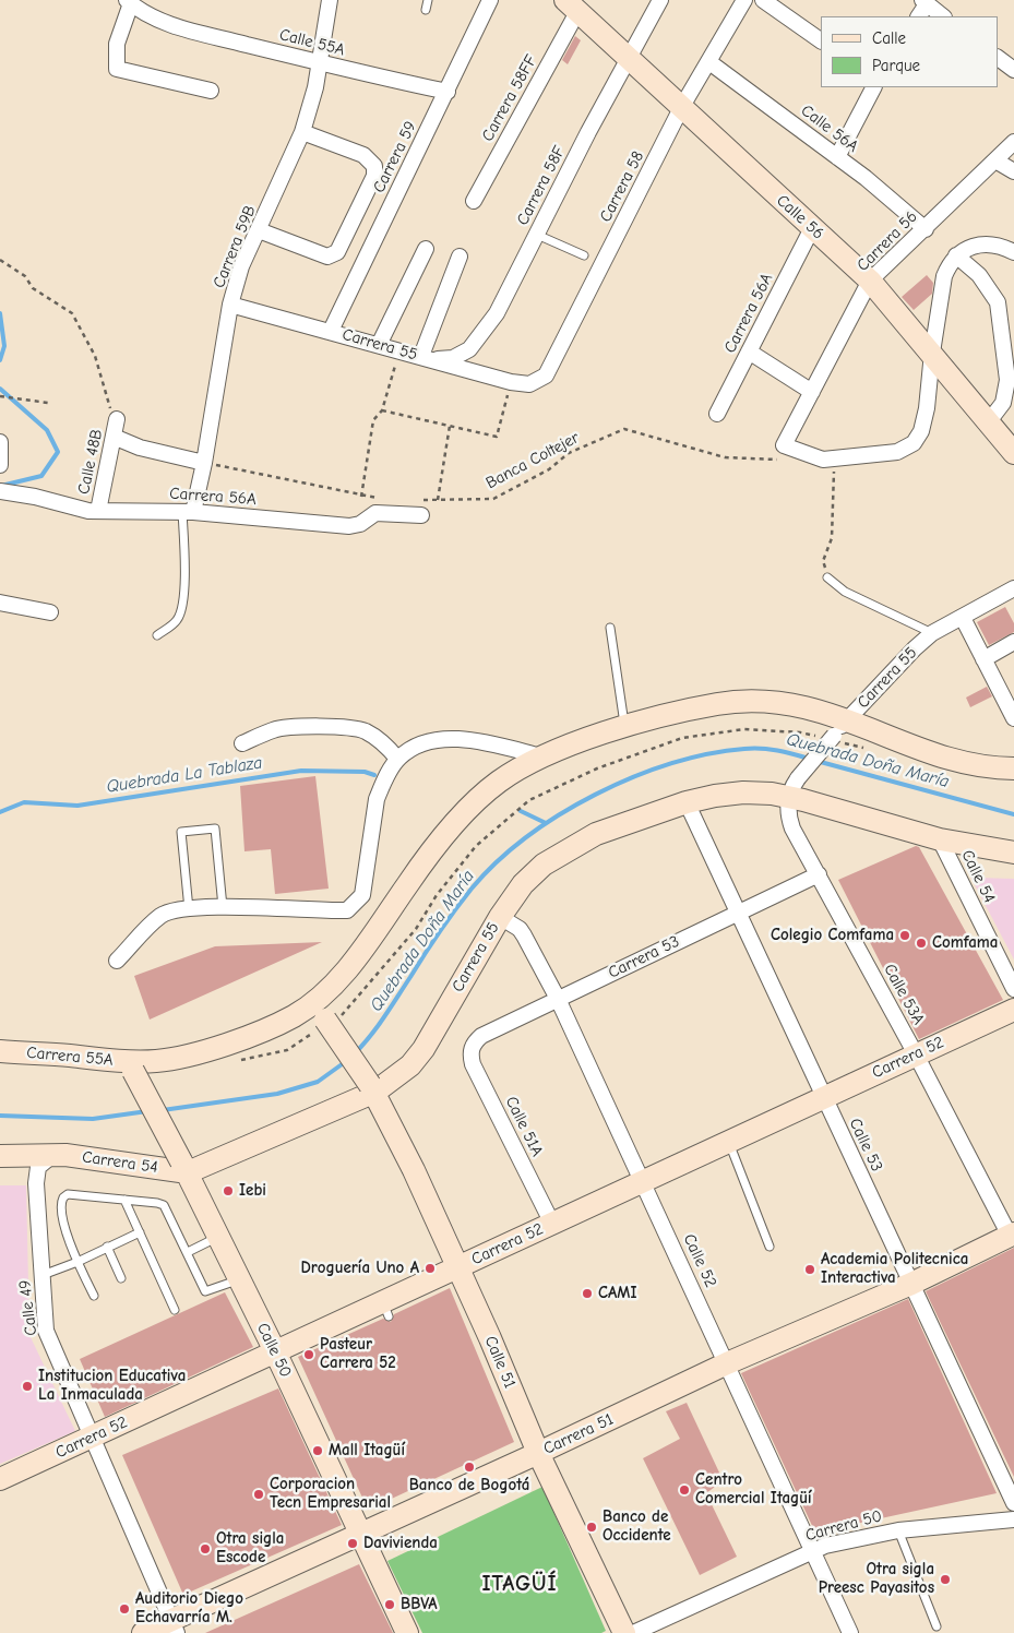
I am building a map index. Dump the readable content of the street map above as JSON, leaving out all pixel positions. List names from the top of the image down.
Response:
{
  "streets": {
    "street": [
      "Calle 55A",
      "Carrera 58FF",
      "Calle 56A",
      "Carrera 59",
      "Carrera 58F",
      "Carrera 58",
      "Calle 56",
      "Carrera 56",
      "Carrera 59B",
      "Carrera 56A",
      "Carrera 55",
      "Calle 48B",
      "Calle 54",
      "Carrera 53",
      "Calle 53A",
      "Carrera 55A",
      "Carrera 52",
      "Calle 51A",
      "Calle 53",
      "Carrera 54",
      "Calle 52",
      "Calle 49",
      "Calle 50",
      "Calle 51",
      "Carrera 51",
      "Carrera 50"
    ],
    "path": ["Banca Coltejer"]
  },
  "crossings": [
    ["Calle 55A", "Carrera 59"],
    ["Calle 55A", "Carrera 59B"],
    ["Carrera 58FF", "Calle 56"],
    ["Calle 56A", "Carrera 58"],
    ["Calle 56A", "Carrera 56"],
    ["Carrera 59", "Carrera 55"],
    ["Carrera 58F", "Calle 56"],
    ["Carrera 58F", "Carrera 55"],
    ["Carrera 58", "Calle 56"],
    ["Carrera 58", "Carrera 55"],
    ["Calle 56", "Carrera 56"],
    ["Calle 56", "Carrera 56A"],
    ["Carrera 56", "Banca Coltejer"],
    ["Carrera 59B", "Carrera 56A"],
    ["Carrera 59B", "Carrera 55"],
    ["Carrera 56A", "Calle 48B"],
    ["Carrera 55", "Calle 54"],
    ["Carrera 55", "Calle 53A"],
    ["Carrera 55", "Carrera 55A"],
    ["Carrera 55", "Calle 53"],
    ["Carrera 55", "Carrera 54"],
    ["Carrera 55", "Calle 52"],
    ["Carrera 55", "Calle 50"],
    ["Carrera 55", "Calle 51"],
    ["Carrera 53", "Calle 53A"],
    ["Carrera 53", "Calle 51A"],
    ["Carrera 53", "Calle 53"],
    ["Carrera 53", "Calle 52"],
    ["Calle 53A", "Carrera 52"],
    ["Calle 53A", "Carrera 51"],
    ["Carrera 55A", "Calle 50"],
    ["Carrera 55A", "Calle 51"],
    ["Carrera 52", "Calle 51A"],
    ["Carrera 52", "Calle 53"],
    ["Carrera 52", "Calle 52"],
    ["Carrera 52", "Calle 49"],
    ["Carrera 52", "Calle 50"],
    ["Carrera 52", "Calle 51"],
    ["Calle 53", "Carrera 51"],
    ["Carrera 54", "Calle 49"],
    ["Carrera 54", "Calle 50"],
    ["Calle 52", "Carrera 51"],
    ["Calle 52", "Carrera 50"],
    ["Calle 49", "Carrera 51"],
    ["Calle 50", "Carrera 51"],
    ["Calle 51", "Carrera 51"]
  ],
  "districts": ["ITAGÜÍ"],
  "water": ["Quebrada Doña María", "Quebrada La Tablaza"],
  "places": [
    "Colegio Comfama",
    "Comfama",
    "Iebi",
    "Droguería Uno A",
    "Academia Politecnica Interactiva",
    "CAMI",
    "Pasteur Carrera 52",
    "Institucion Educativa La Inmaculada",
    "Mall Itagüí",
    "Banco de Bogotá",
    "Centro Comercial Itagüí",
    "Corporacion Tecn Empresarial",
    "Banco de Occidente",
    "Davivienda",
    "Otra sigla Escode",
    "Otra sigla Preesc Payasitos",
    "BBVA",
    "Auditorio Diego Echavarría M."
  ],
  "legend": ["Calle", "Parque"]
}
